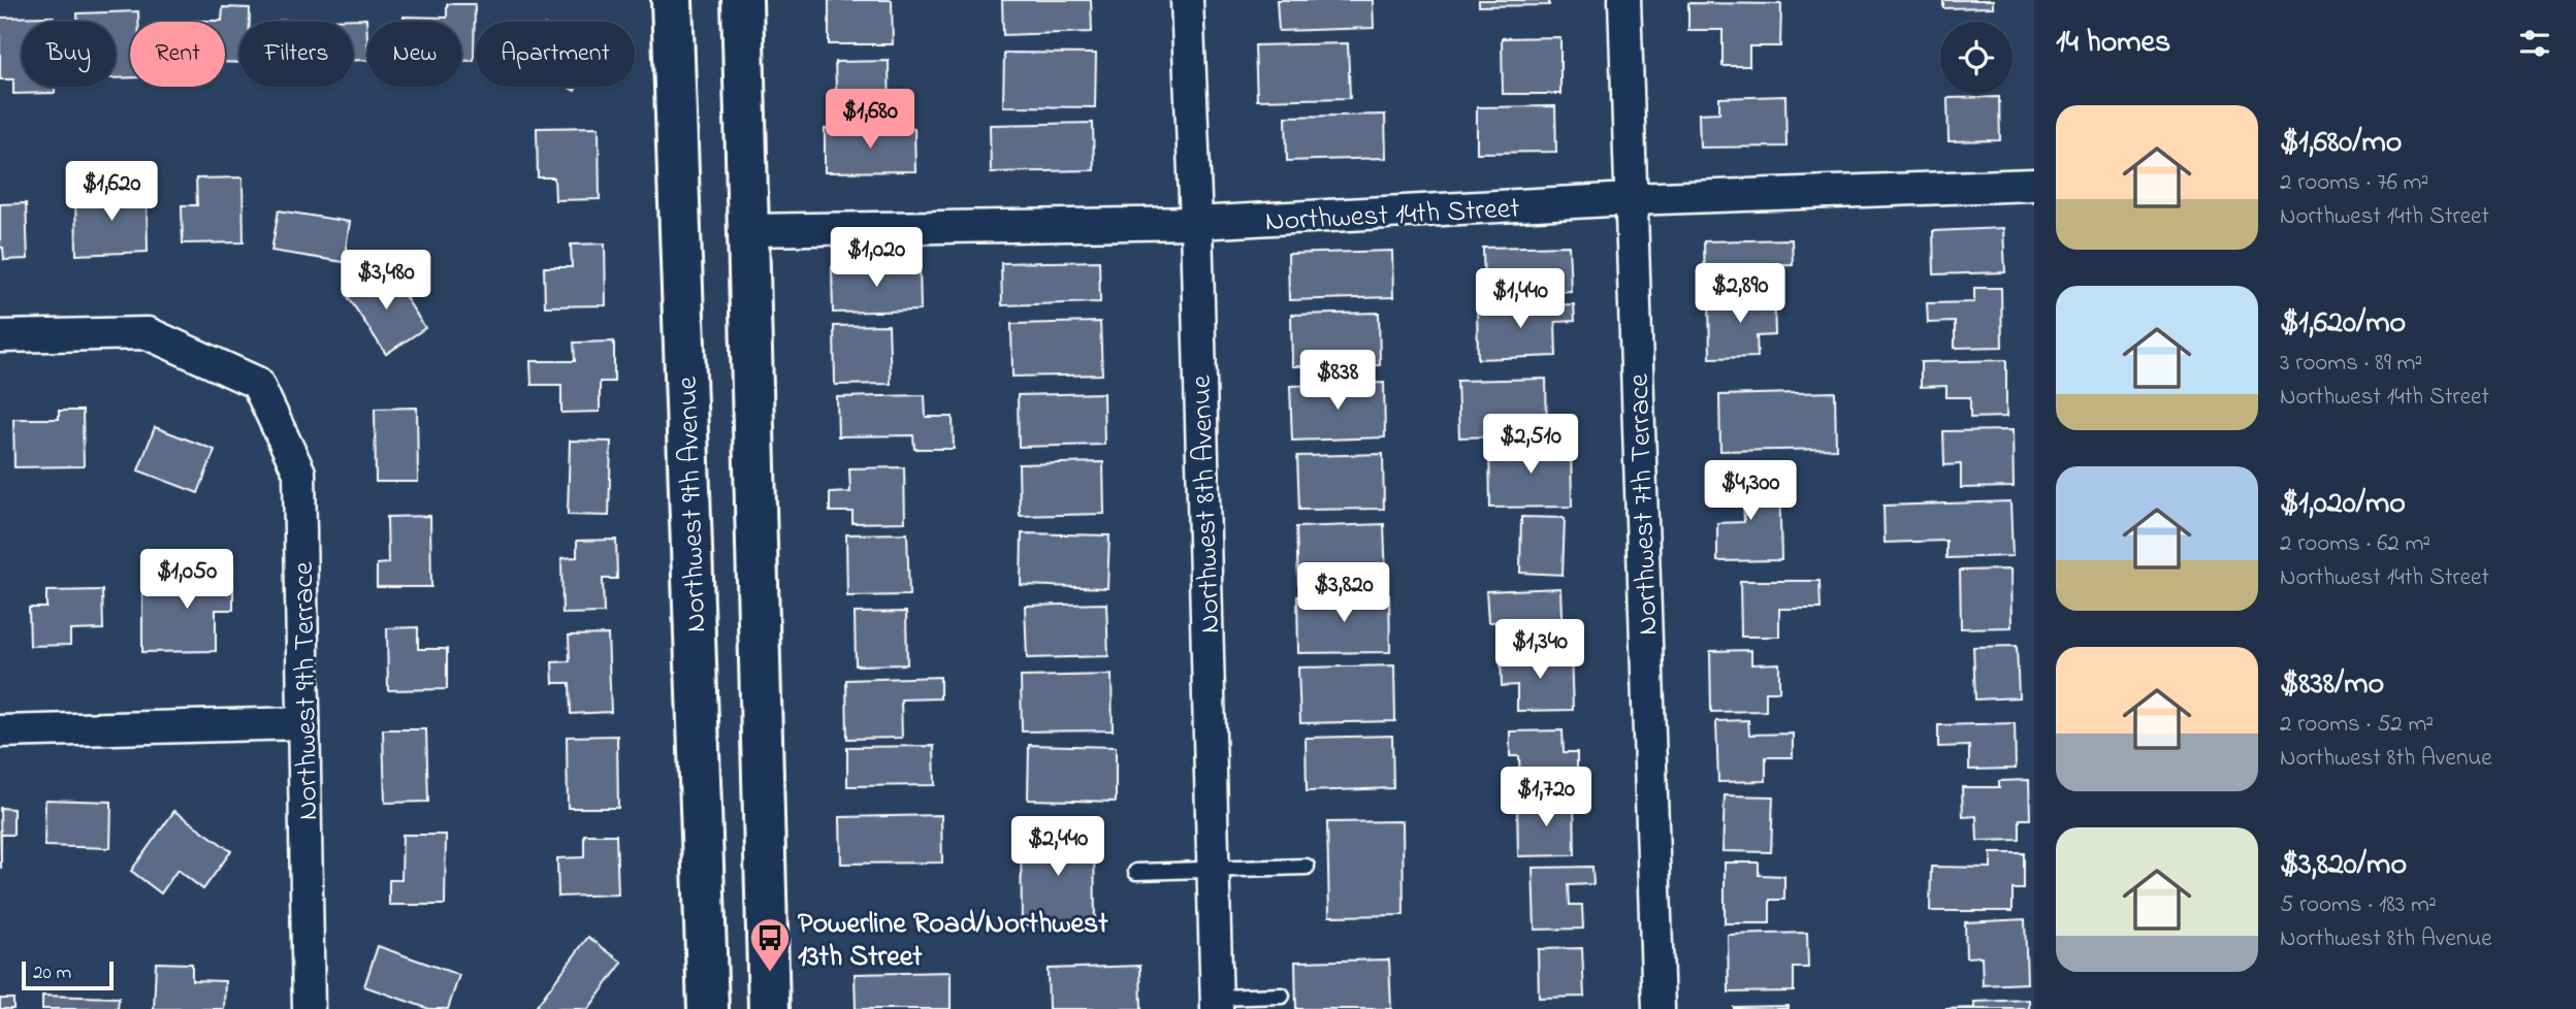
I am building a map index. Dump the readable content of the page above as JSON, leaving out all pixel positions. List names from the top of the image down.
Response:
{
  "streets": {
    "main road": ["Northwest 9th Avenue"],
    "street": [
      "Northwest 14th Street",
      "Northwest 8th Avenue",
      "Northwest 7th Terrace",
      "Northwest 9th Terrace"
    ]
  },
  "crossings": [
    ["Northwest 14th Street", "Northwest 8th Avenue"],
    ["Northwest 14th Street", "Northwest 7th Terrace"]
  ],
  "places": {
    "bus stop": ["Powerline Road/Northwest 13th Street"]
  },
  "scale_bar": "20 m",
  "page": {
    "heading": "14 homes",
    "chip": [
      "Buy",
      "Rent",
      "Filters",
      "New",
      "Apartment"
    ],
    "list": [
      {
        "name": "$1,680/mo",
        "note": "2 rooms · 76 m² · Northwest 14th Street"
      },
      {
        "name": "$1,620/mo",
        "note": "3 rooms · 89 m² · Northwest 14th Street"
      },
      {
        "name": "$1,020/mo",
        "note": "2 rooms · 62 m² · Northwest 14th Street"
      },
      {
        "name": "$838/mo",
        "note": "2 rooms · 52 m² · Northwest 8th Avenue"
      },
      {
        "name": "$3,820/mo",
        "note": "5 rooms · 183 m² · Northwest 8th Avenue"
      }
    ],
    "price": [
      "$1,680",
      "$1,620",
      "$1,020",
      "$3,480",
      "$2,890",
      "$1,440",
      "$838",
      "$2,510",
      "$4,300",
      "$1,050",
      "$3,820",
      "$1,340",
      "$1,720",
      "$2,440"
    ],
    "scale": "20 m"
  }
}
